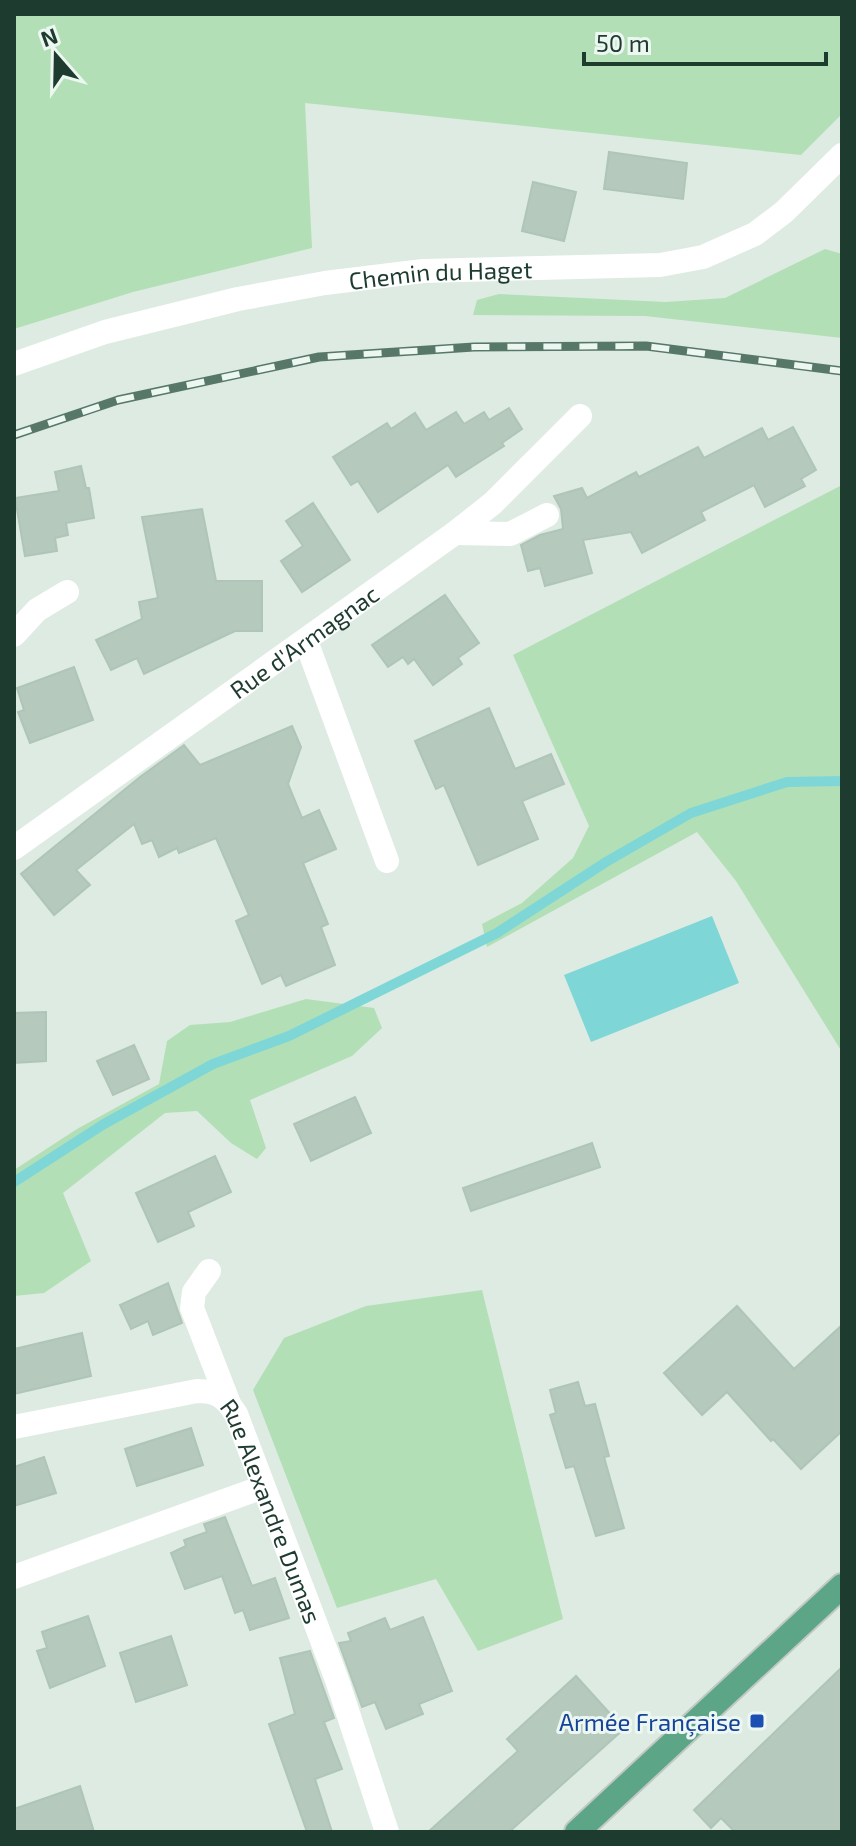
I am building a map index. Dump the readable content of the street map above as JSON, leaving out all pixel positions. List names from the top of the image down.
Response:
{
  "streets": {
    "street": ["Chemin du Haget", "Rue d'Armagnac", "Rue Alexandre Dumas"]
  },
  "places": {
    "transit": ["Armée Française"]
  },
  "scale_bar": "50 m",
  "north": "top"
}
